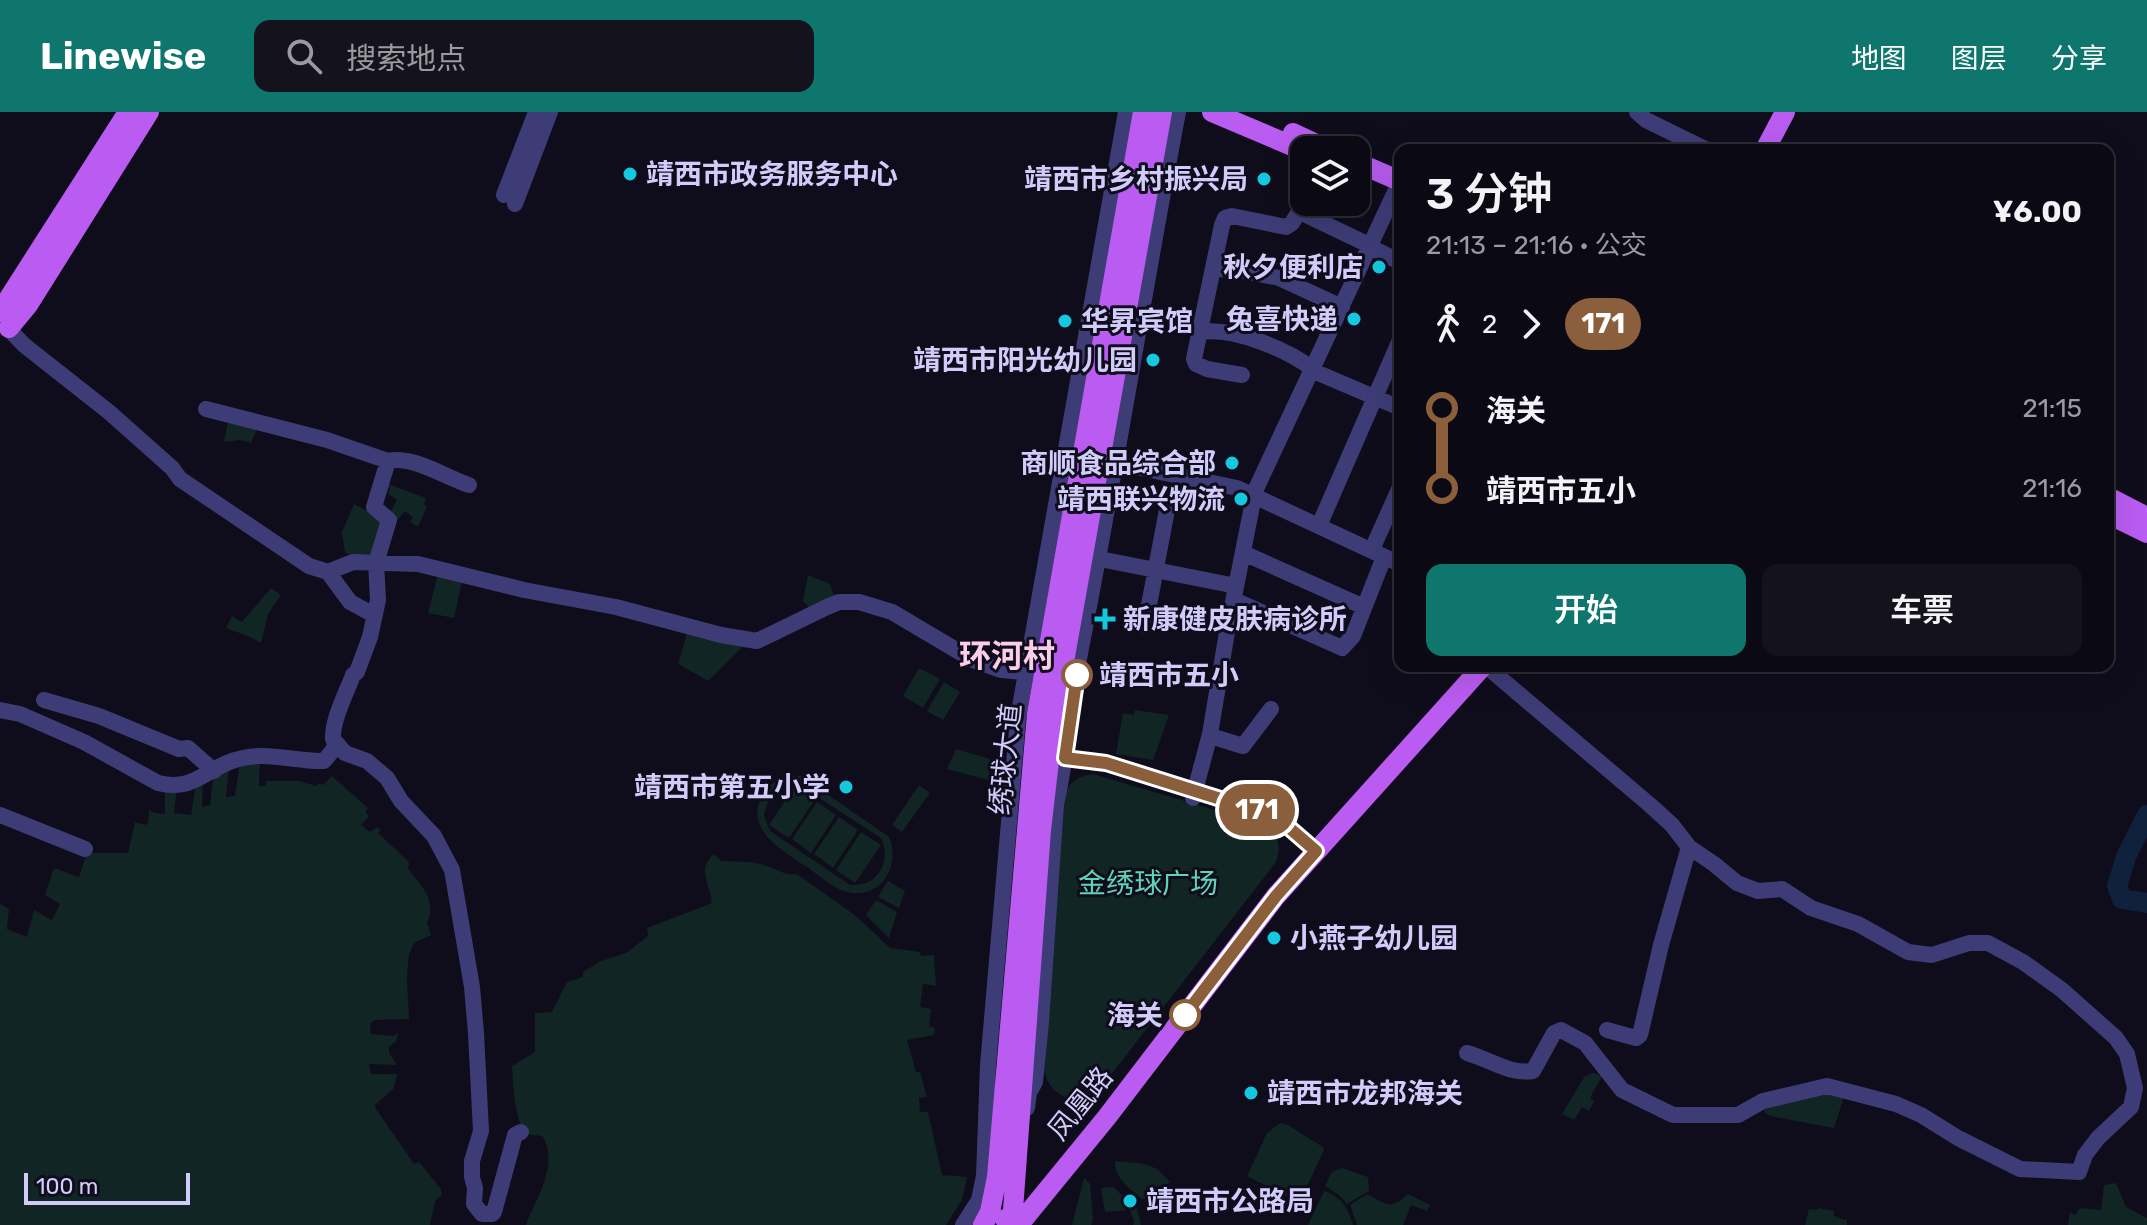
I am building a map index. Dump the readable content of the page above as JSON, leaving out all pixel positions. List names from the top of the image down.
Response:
{
  "streets": {
    "main road": ["绣球大道", "凤凰路"]
  },
  "crossings": [
    ["绣球大道", "凤凰路"]
  ],
  "districts": ["环河村"],
  "parks": ["金绣球广场"],
  "places": {
    "other": [
      "靖西市政务服务中心",
      "靖西市乡村振兴局",
      "秋夕便利店",
      "兔喜快递",
      "华昇宾馆",
      "靖西市阳光幼儿园",
      "商顺食品综合部",
      "靖西联兴物流",
      "靖西市五小",
      "靖西市第五小学",
      "小燕子幼儿园",
      "海关",
      "靖西市龙邦海关",
      "靖西市公路局"
    ],
    "health": ["新康健皮肤病诊所"]
  },
  "lines": ["bus line 171"],
  "scale_bar": "100 m",
  "page": {
    "header": "Linewise",
    "search": "搜索地点",
    "nav": ["地图", "图层", "分享"],
    "on_map": "171",
    "heading": ["3 分钟", "21:13 – 21:16 · 公交", "¥6.00"],
    "legs": ["2", "171"],
    "list": [
      {
        "name": "海关",
        "value": "21:15"
      },
      {
        "name": "靖西市五小",
        "value": "21:16"
      }
    ],
    "buttons": ["开始", "车票"],
    "scale": "100 m"
  }
}
